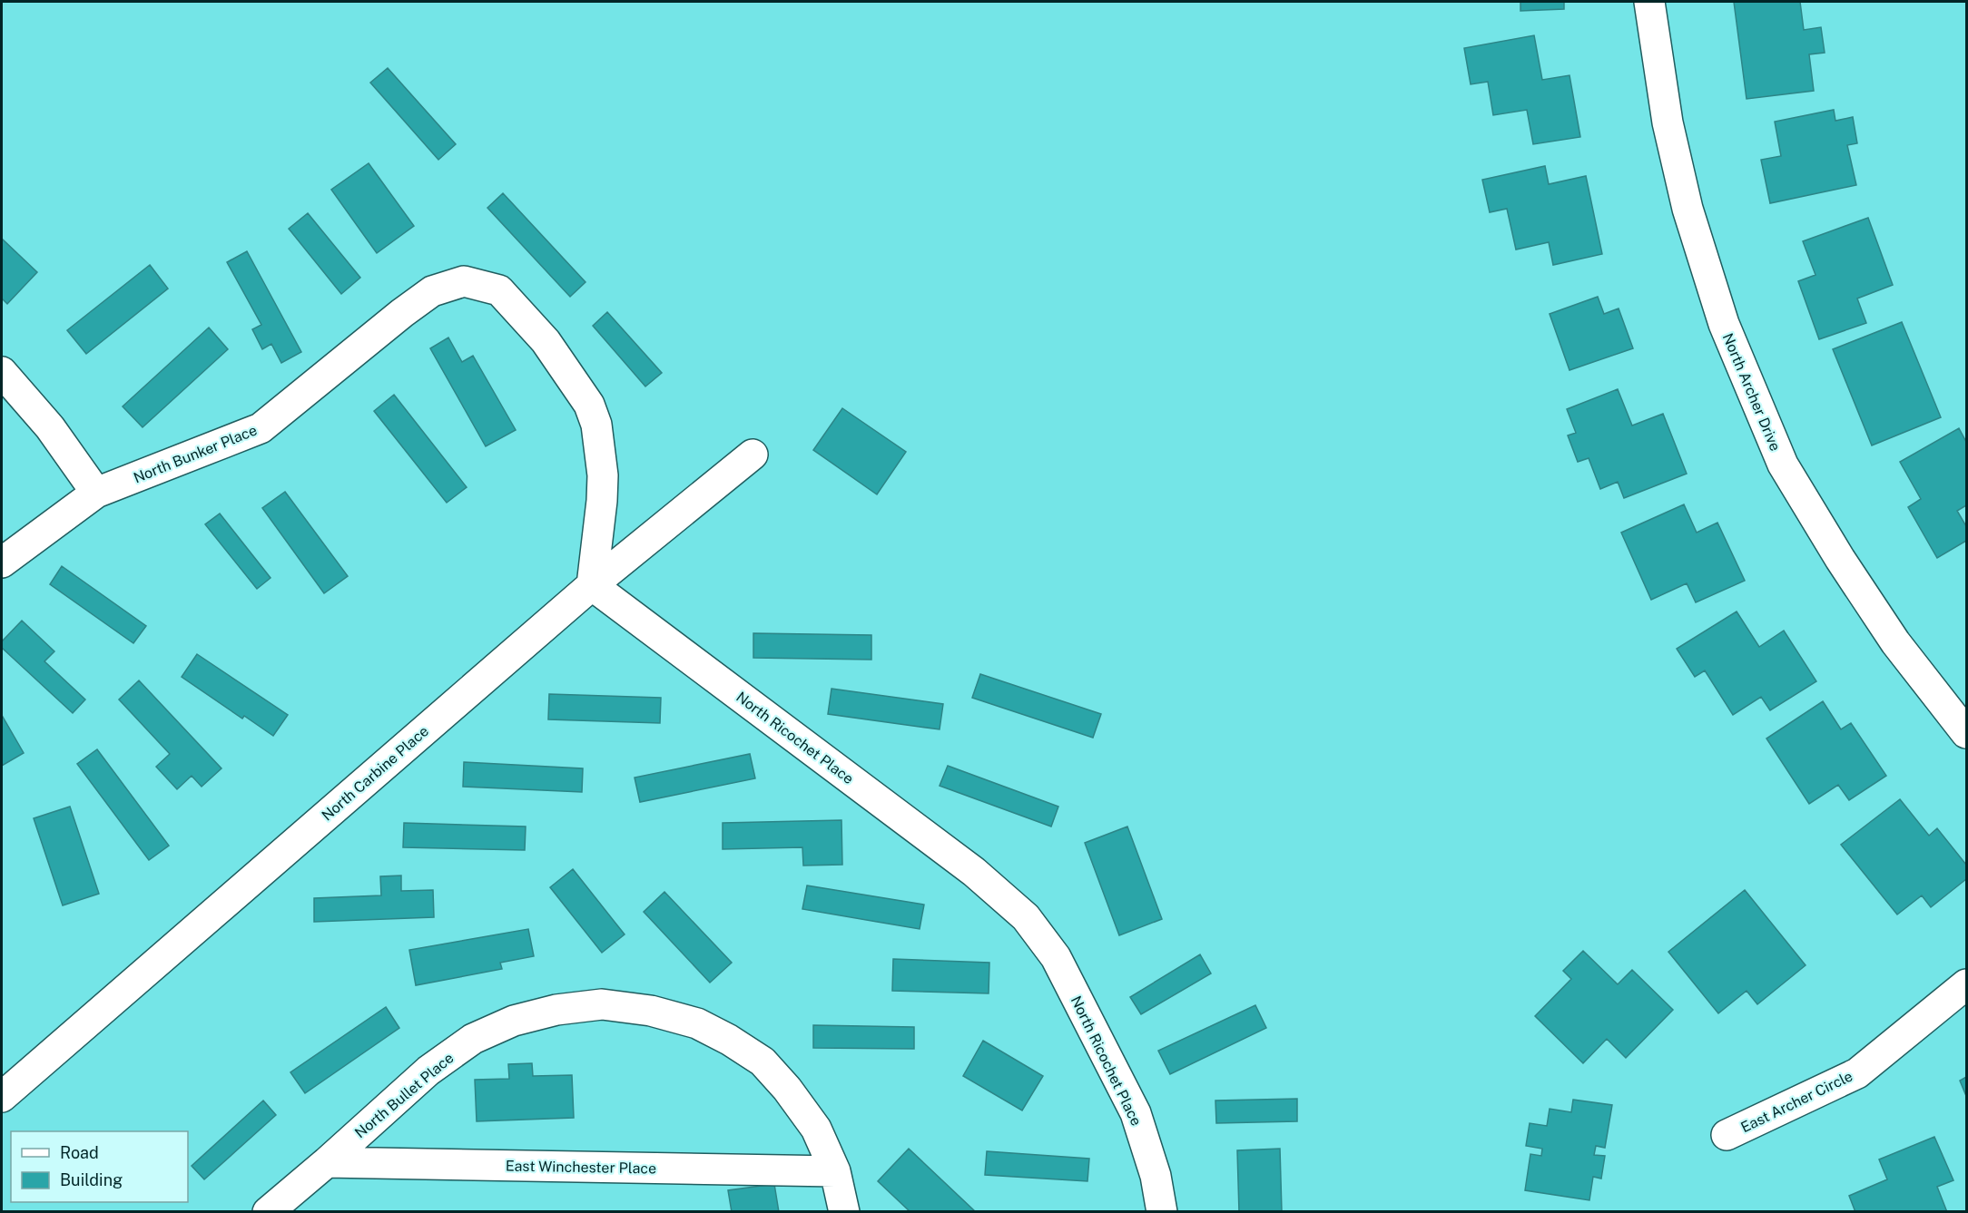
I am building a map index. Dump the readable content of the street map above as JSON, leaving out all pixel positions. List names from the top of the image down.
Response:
{
  "streets": {
    "street": [
      "North Archer Drive",
      "North Bunker Place",
      "North Ricochet Place",
      "North Carbine Place",
      "North Bullet Place",
      "East Archer Circle",
      "East Winchester Place"
    ]
  },
  "crossings": [
    ["North Bunker Place", "North Ricochet Place"],
    ["North Bunker Place", "North Carbine Place"],
    ["North Ricochet Place", "North Carbine Place"],
    ["North Bullet Place", "East Winchester Place"]
  ],
  "legend": ["Road", "Building"]
}
